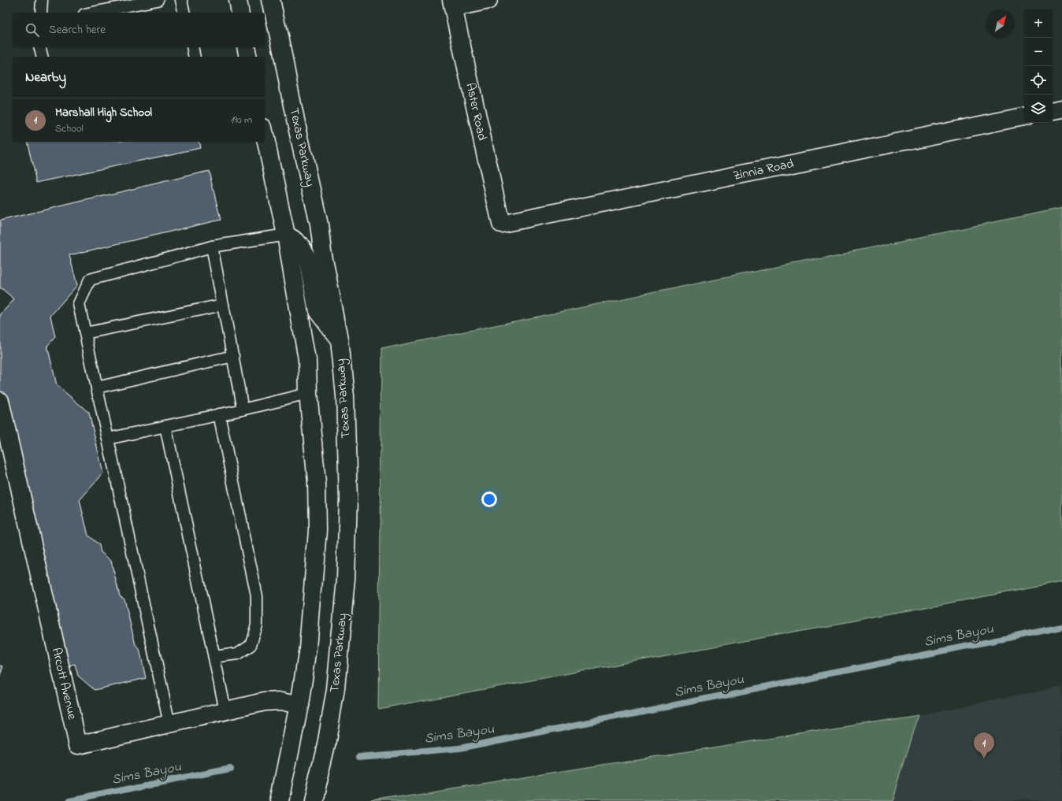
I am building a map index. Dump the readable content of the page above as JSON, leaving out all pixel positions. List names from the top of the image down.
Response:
{
  "streets": {
    "main road": [
      "Aster Road",
      "Texas Parkway",
      "Zinnia Road",
      "Arcott Avenue"
    ]
  },
  "crossings": [
    ["Aster Road", "Zinnia Road"]
  ],
  "water": ["Sims Bayou"],
  "north": "top right",
  "page": {
    "map_buttons": ["+", "−"],
    "search": "Search here",
    "heading": "Nearby",
    "list": [
      {
        "mark": "1",
        "name": "Marshall High School",
        "note": "School",
        "value": "190 m"
      }
    ],
    "pins": "1"
  }
}
